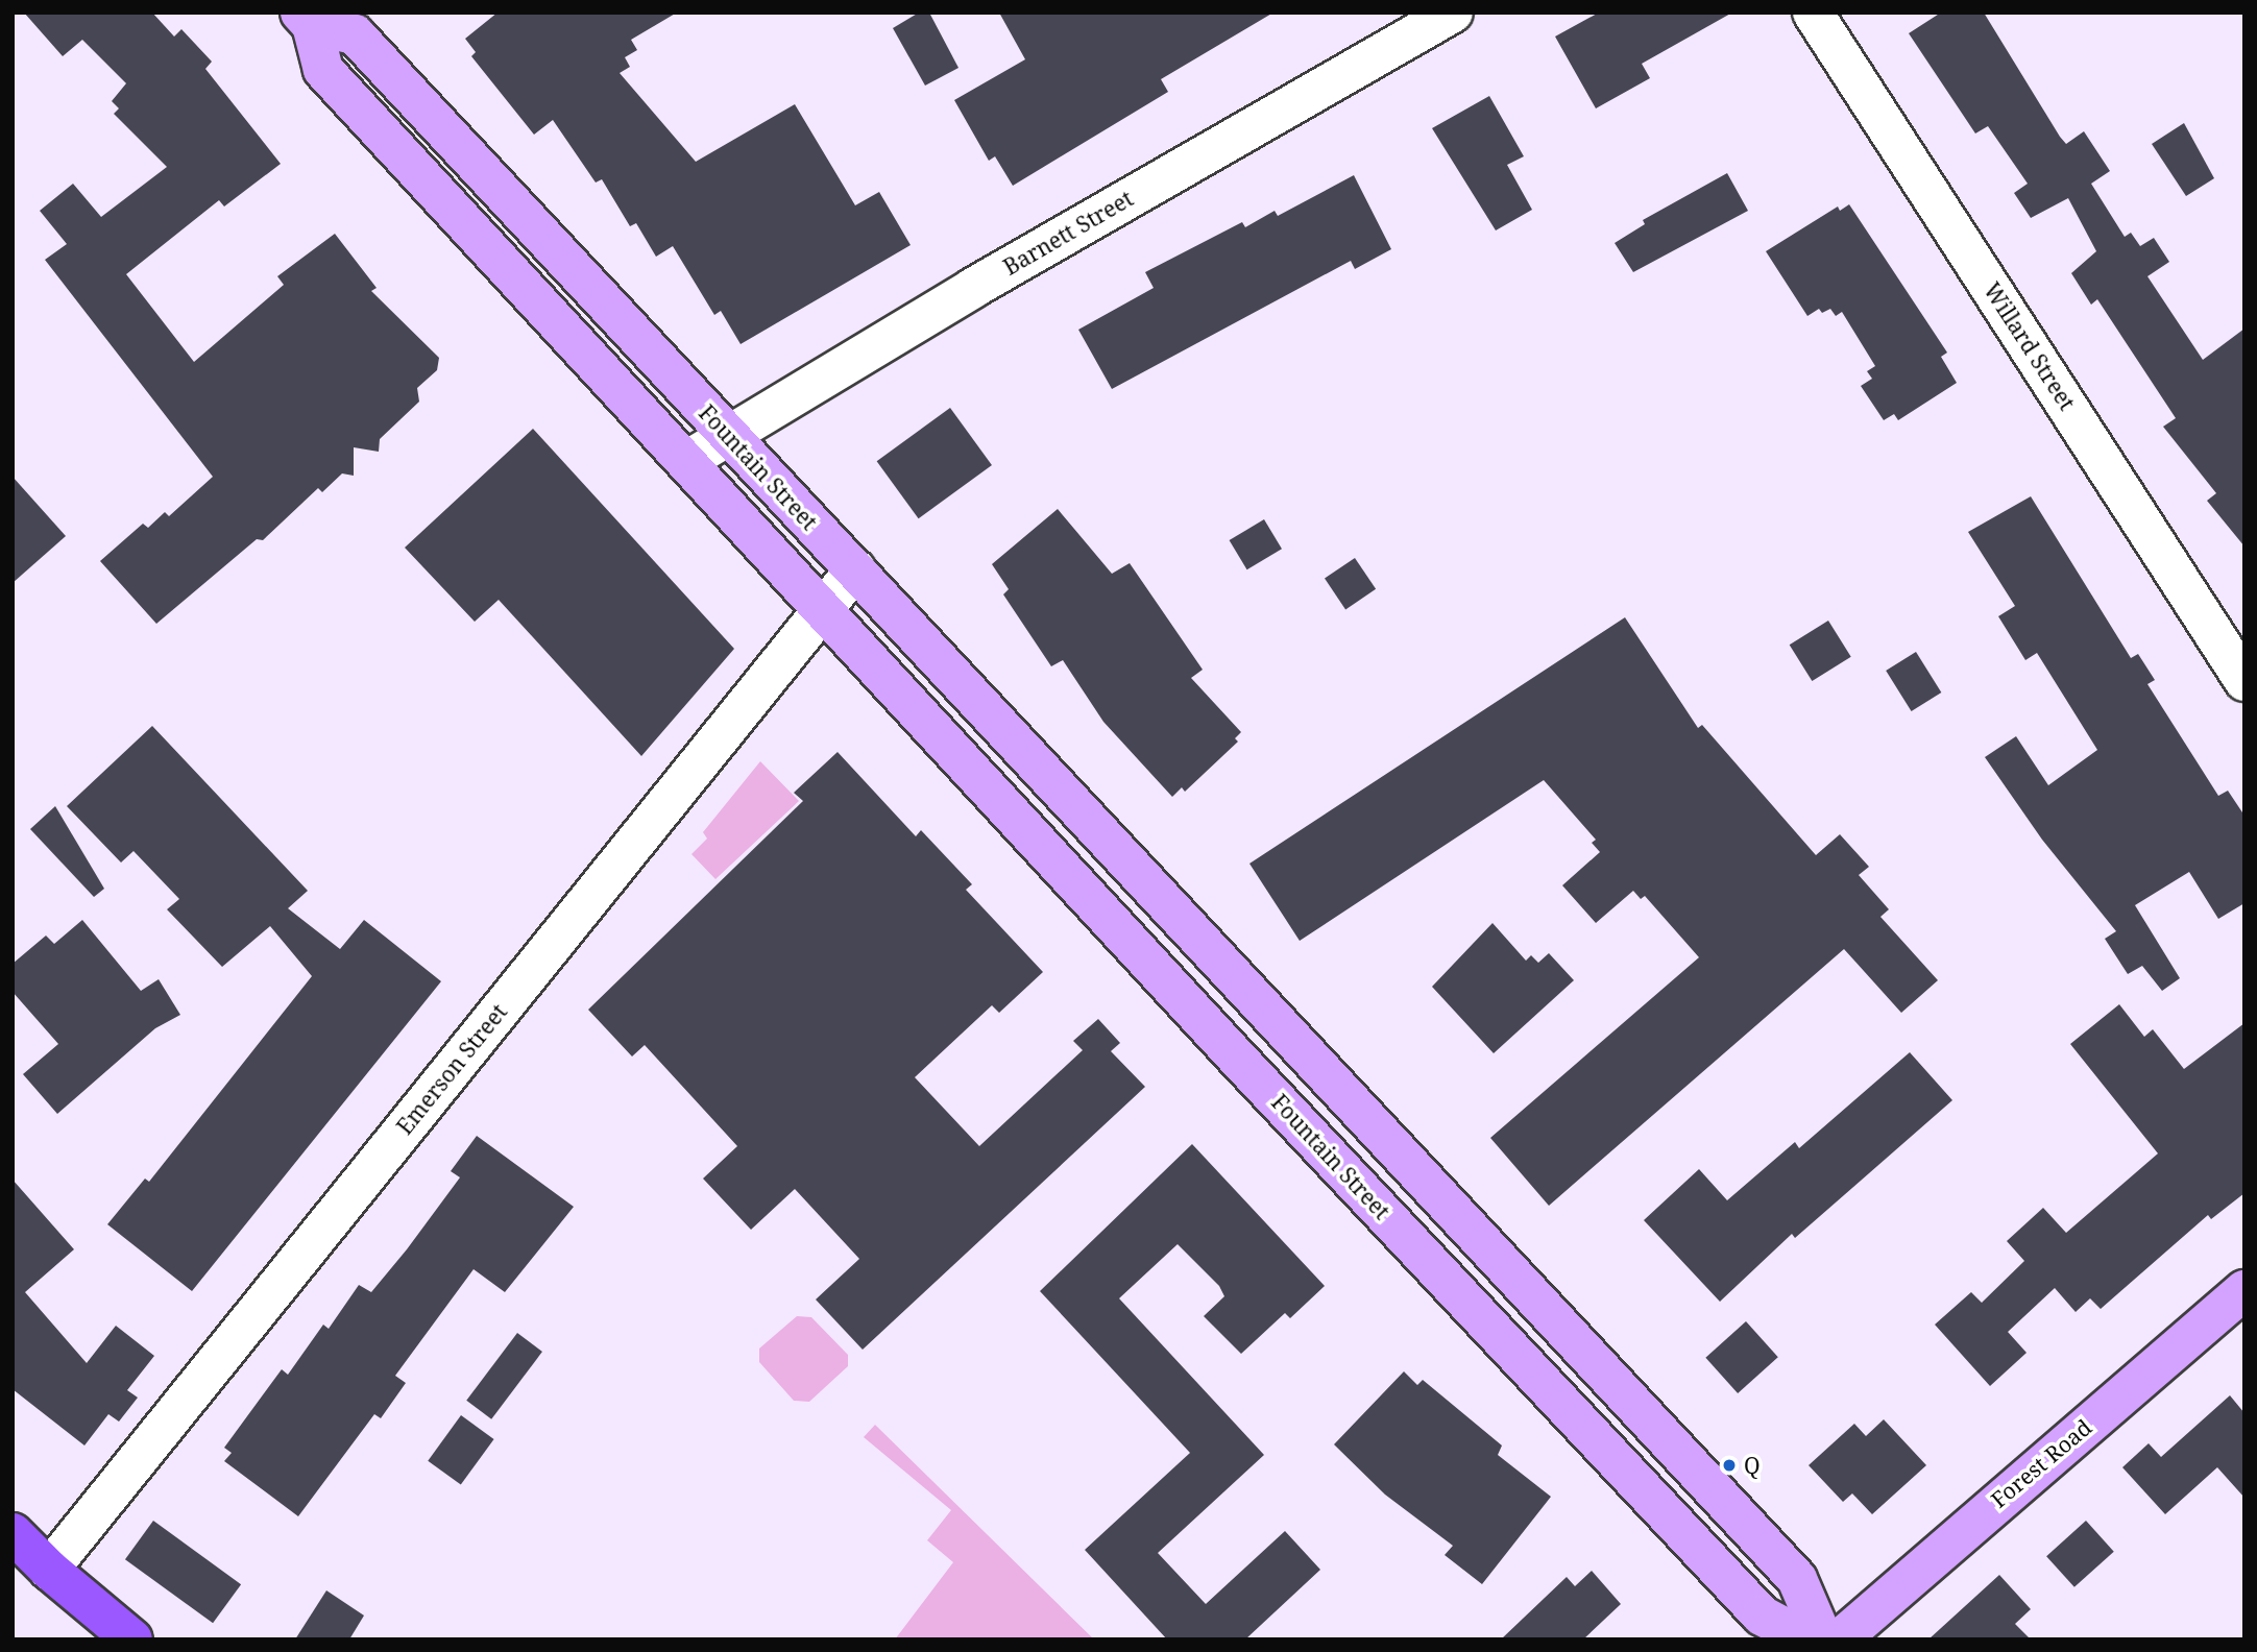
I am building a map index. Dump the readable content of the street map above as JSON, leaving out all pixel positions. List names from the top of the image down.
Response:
{
  "streets": {
    "main road": ["Fountain Street", "Forest Road"],
    "street": ["Barnett Street", "Willard Street", "Emerson Street"]
  },
  "crossings": [
    ["Barnett Street", "Fountain Street"],
    ["Fountain Street", "Emerson Street"]
  ],
  "places": ["Q"]
}
